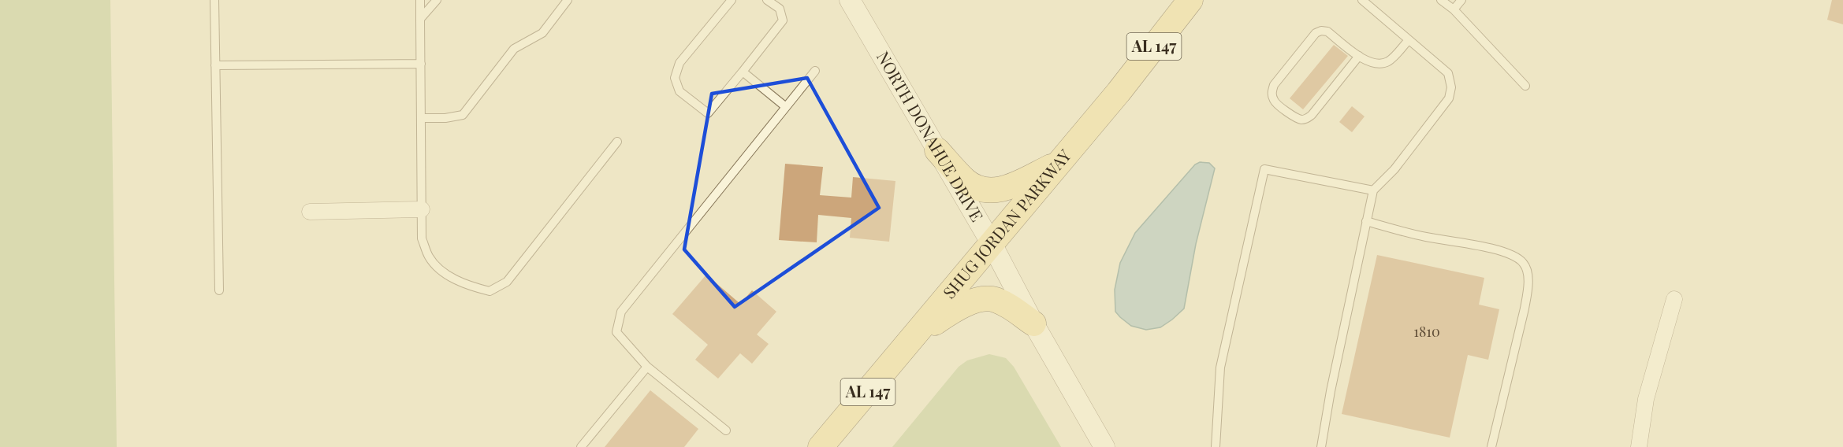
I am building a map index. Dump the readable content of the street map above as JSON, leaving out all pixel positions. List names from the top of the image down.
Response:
{
  "streets": {
    "main road": ["AL 147", "SHUG JORDAN PARKWAY"],
    "street": ["NORTH DONAHUE DRIVE"]
  },
  "crossings": [
    ["NORTH DONAHUE DRIVE", "SHUG JORDAN PARKWAY"]
  ],
  "house_numbers": ["1810"]
}
